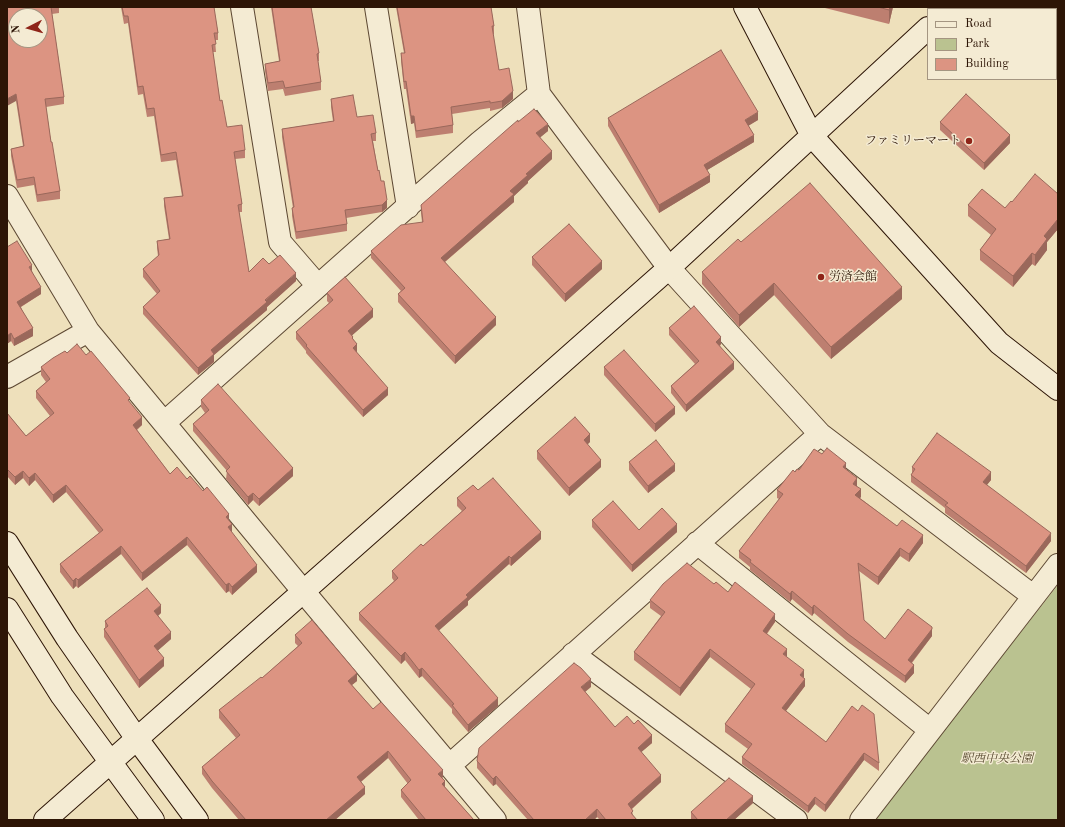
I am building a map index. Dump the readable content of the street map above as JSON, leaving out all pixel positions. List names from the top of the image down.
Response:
{
  "parks": ["駅西中央公園"],
  "places": ["ファミリーマート", "労済会館"],
  "legend": ["Road", "Park", "Building"],
  "north": "left"
}
